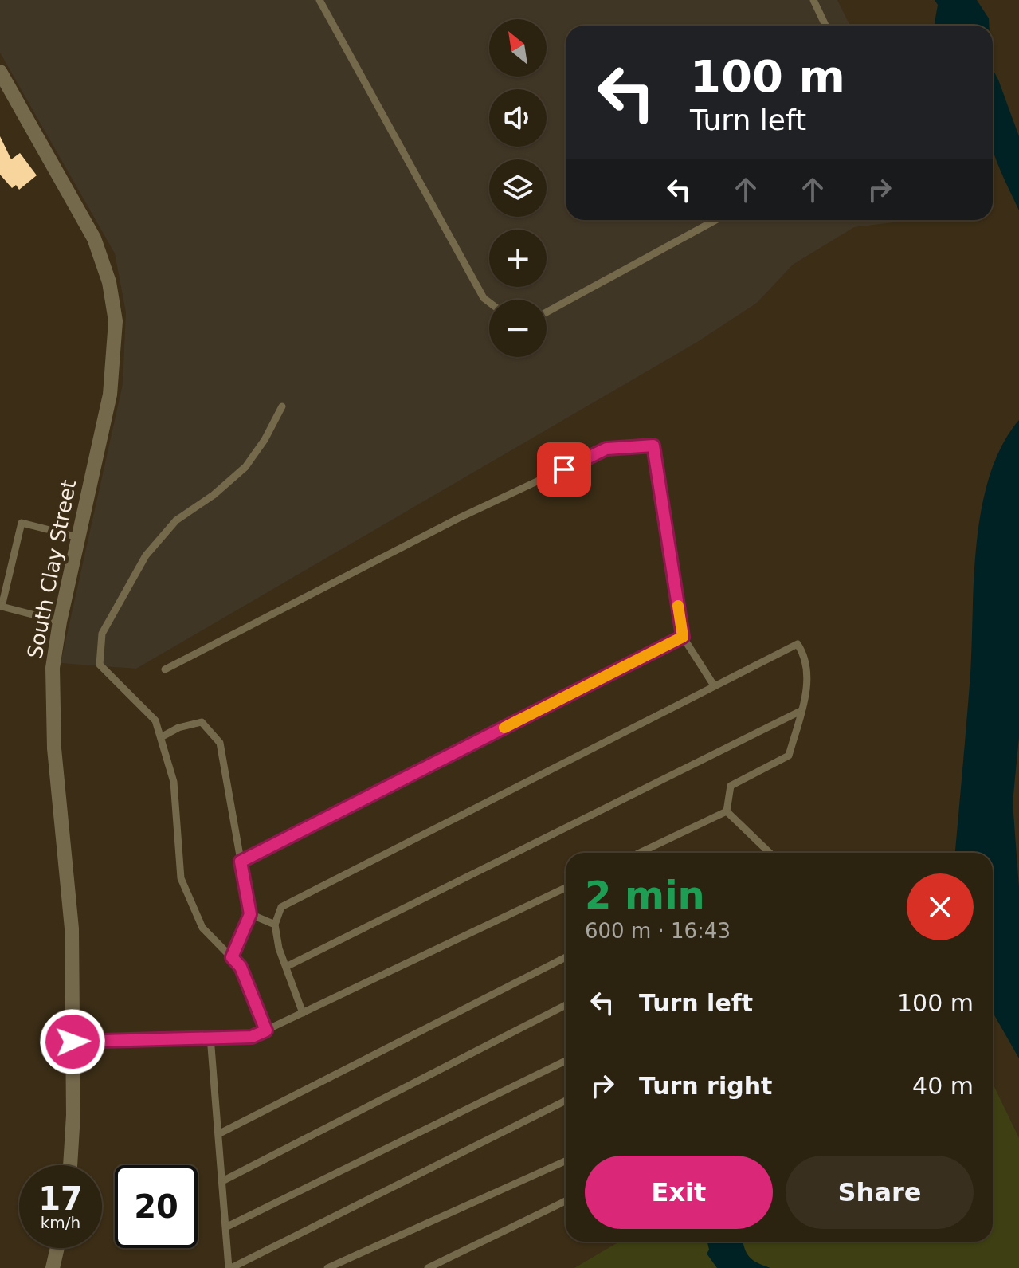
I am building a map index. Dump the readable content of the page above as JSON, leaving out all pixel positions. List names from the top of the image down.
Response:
{
  "streets": {
    "street": ["South Clay Street"]
  },
  "north": "top left",
  "page": {
    "map_buttons": ["+", "−"],
    "turn": ["100 m", "Turn left"],
    "heading": ["2 min", "600 m · 16:43"],
    "list": [
      {
        "name": "Turn left",
        "value": "100 m"
      },
      {
        "name": "Turn right",
        "value": "40 m"
      }
    ],
    "buttons": ["Exit", "Share"],
    "speed": "17 km/h",
    "limit": "20"
  }
}
